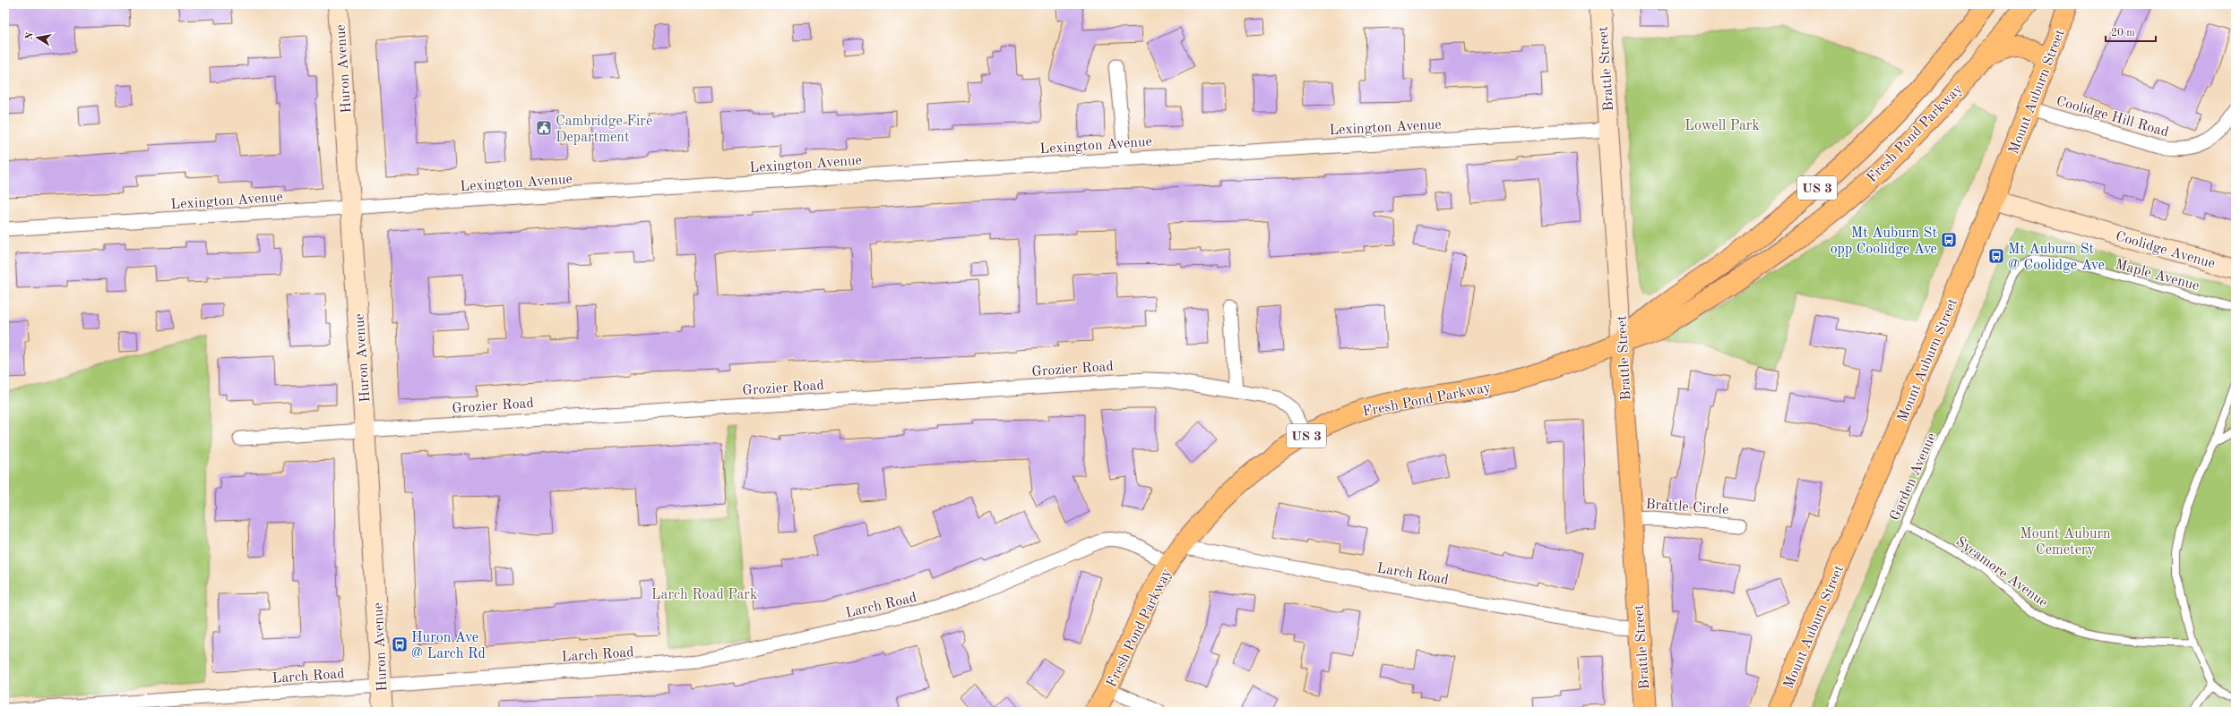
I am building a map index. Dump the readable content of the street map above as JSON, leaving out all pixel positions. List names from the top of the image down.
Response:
{
  "streets": {
    "main road": [
      "Brattle Street",
      "Mount Auburn Street",
      "Fresh Pond Parkway",
      "US 3"
    ],
    "street": [
      "Huron Avenue",
      "Coolidge Hill Road",
      "Lexington Avenue",
      "Coolidge Avenue",
      "Grozier Road",
      "Brattle Circle",
      "Larch Road"
    ],
    "lane": ["Maple Avenue", "Garden Avenue", "Sycamore Avenue"]
  },
  "crossings": [
    ["Huron Avenue", "Lexington Avenue"],
    ["Huron Avenue", "Grozier Road"],
    ["Huron Avenue", "Larch Road"],
    ["Brattle Street", "Lexington Avenue"],
    ["Brattle Street", "Fresh Pond Parkway"],
    ["Brattle Street", "Brattle Circle"],
    ["Brattle Street", "Larch Road"],
    ["Mount Auburn Street", "Coolidge Hill Road"],
    ["Mount Auburn Street", "Coolidge Avenue"],
    ["Fresh Pond Parkway", "Grozier Road"],
    ["Fresh Pond Parkway", "Larch Road"],
    ["Maple Avenue", "Garden Avenue"],
    ["Garden Avenue", "Sycamore Avenue"]
  ],
  "parks": ["Lowell Park", "Mount Auburn Cemetery", "Larch Road Park"],
  "places": {
    "public building": ["Cambridge Fire Department"],
    "bus stop": ["Mt Auburn St opp Coolidge Ave", "Mt Auburn St @ Coolidge Ave", "Huron Ave @ Larch Rd"]
  },
  "scale_bar": "20 m",
  "north": "left"
}
